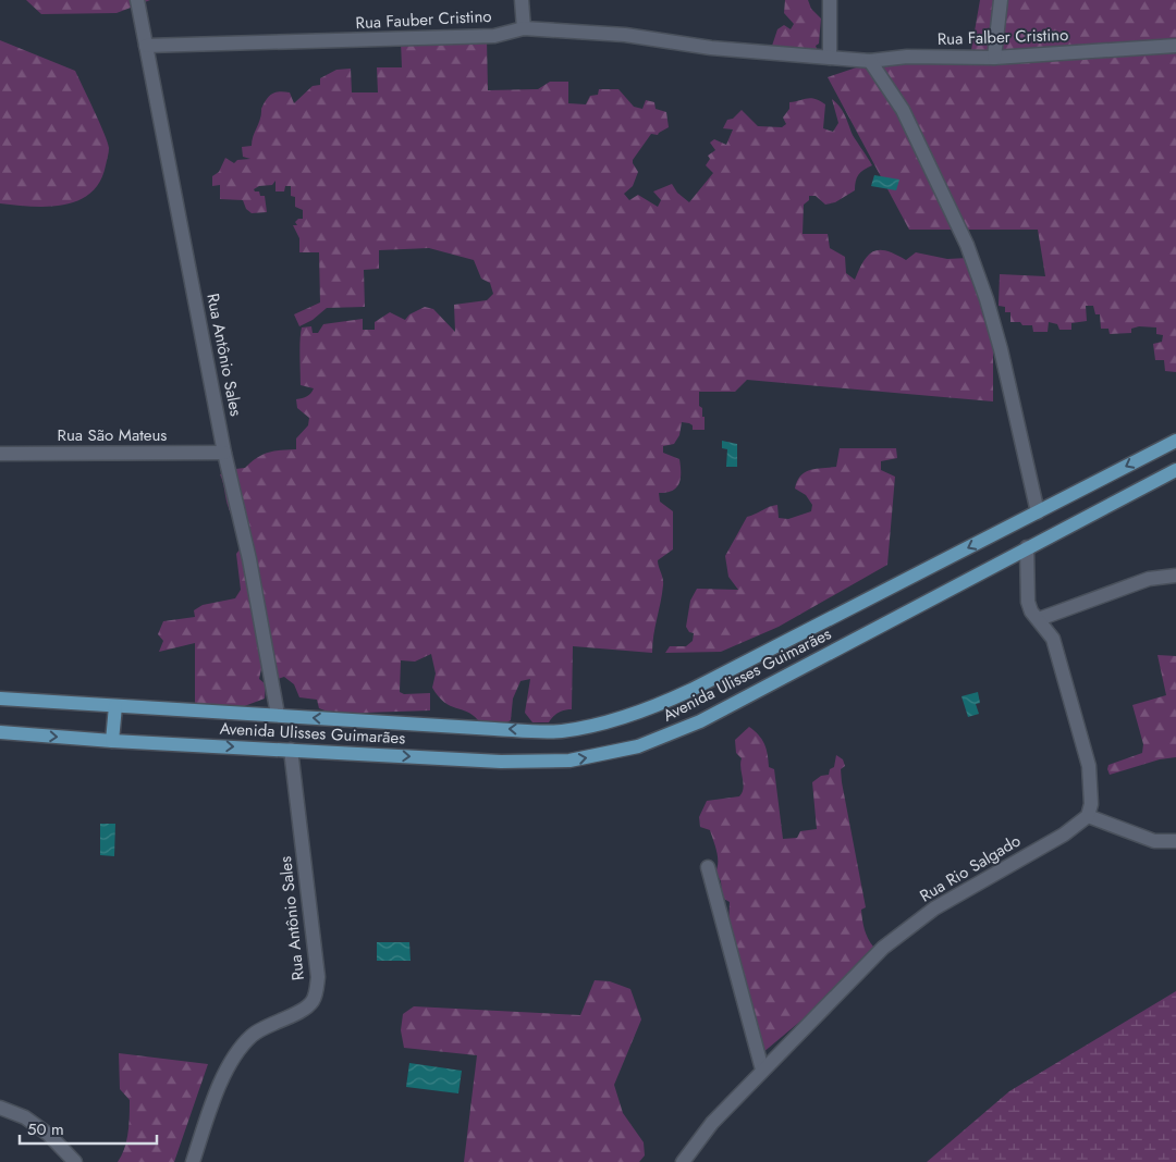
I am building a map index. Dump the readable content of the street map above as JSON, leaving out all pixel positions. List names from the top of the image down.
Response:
{
  "streets": {
    "main road": ["Avenida Ulisses Guimarães"],
    "street": [
      "Rua Fauber Cristino",
      "Rua Falber Cristino",
      "Rua Antônio Sales",
      "Rua São Mateus",
      "Rua Rio Salgado"
    ]
  },
  "crossings": [
    ["Rua Fauber Cristino", "Rua Falber Cristino"],
    ["Rua Fauber Cristino", "Rua Antônio Sales"],
    ["Rua Antônio Sales", "Rua São Mateus"],
    ["Rua Antônio Sales", "Avenida Ulisses Guimarães"]
  ],
  "scale_bar": "50 m"
}
